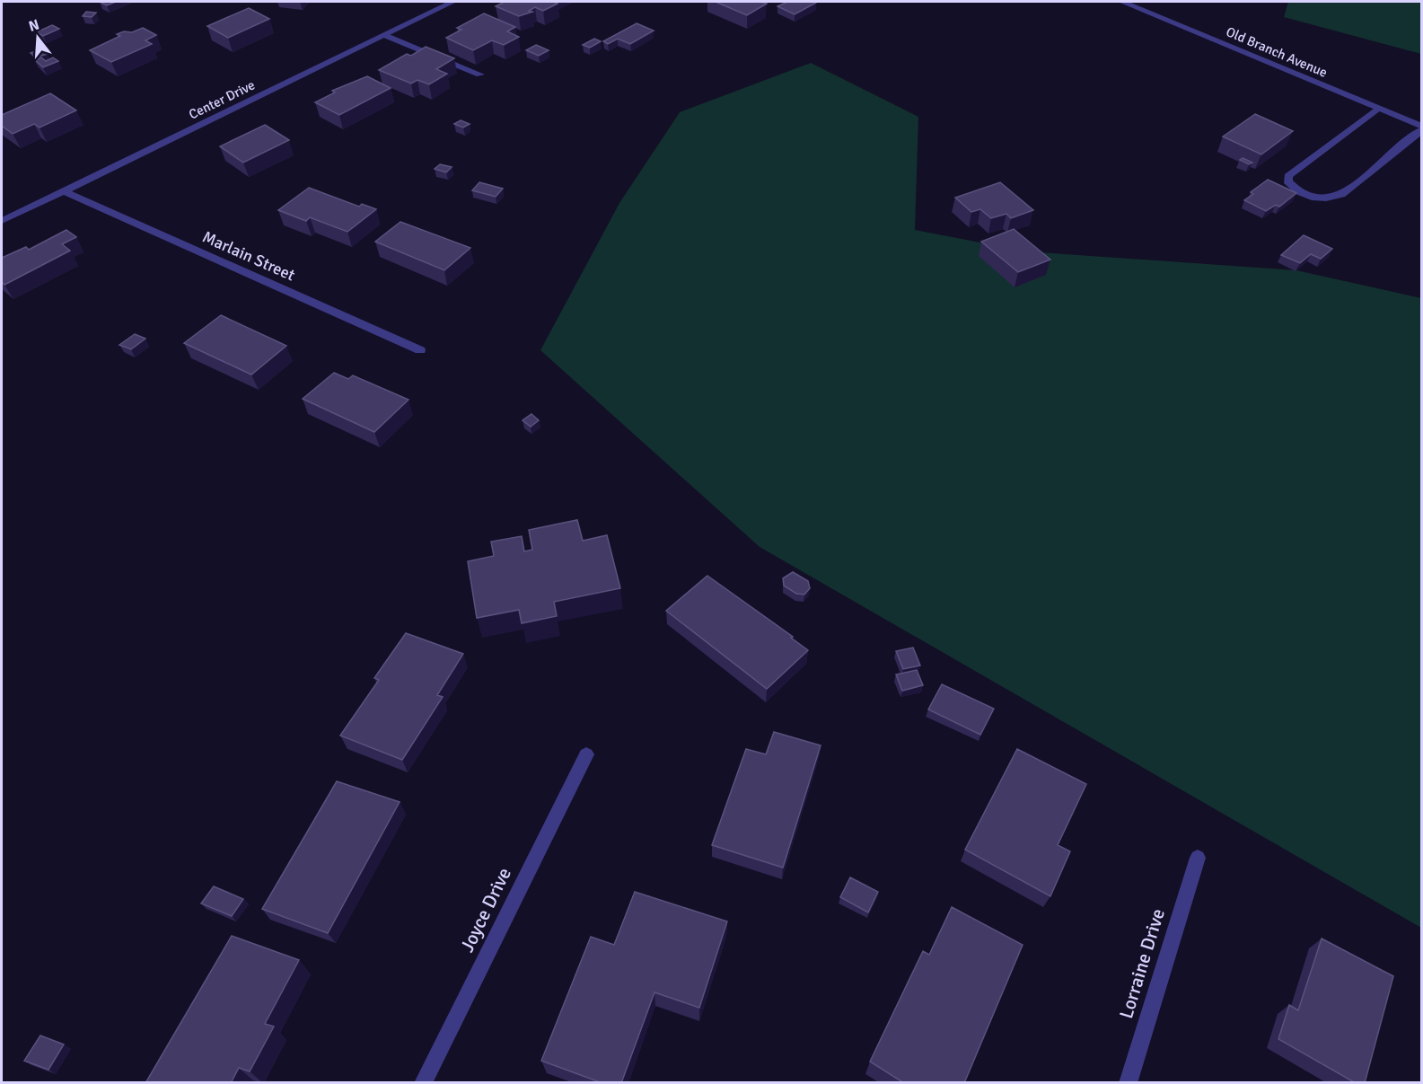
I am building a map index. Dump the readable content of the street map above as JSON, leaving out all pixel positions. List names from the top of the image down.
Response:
{
  "streets": {
    "street": [
      "Old Branch Avenue",
      "Center Drive",
      "Marlain Street",
      "Joyce Drive",
      "Lorraine Drive"
    ]
  },
  "crossings": [
    ["Center Drive", "Marlain Street"]
  ],
  "north": "top"
}
